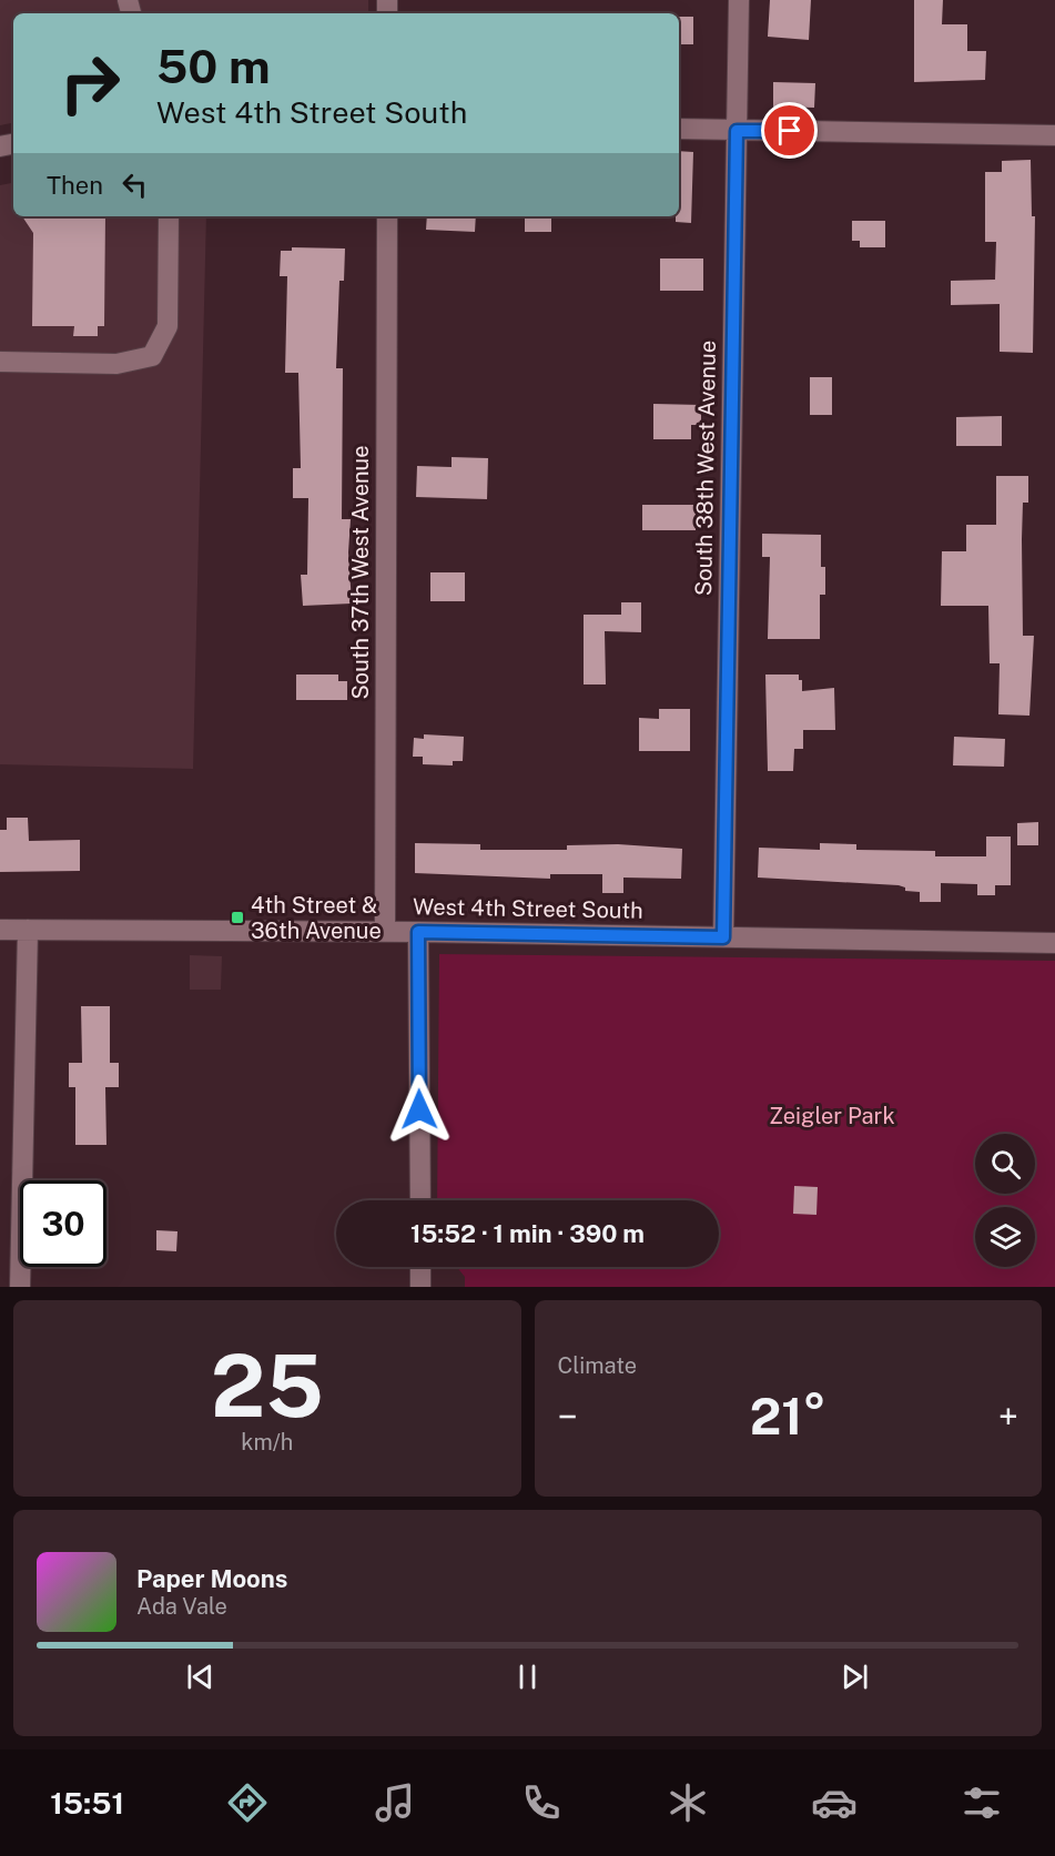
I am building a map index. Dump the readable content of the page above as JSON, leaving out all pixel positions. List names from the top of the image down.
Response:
{
  "streets": {
    "street": ["South 38th West Avenue", "South 37th West Avenue", "West 4th Street South"]
  },
  "crossings": [
    ["South 38th West Avenue", "West 4th Street South"],
    ["South 37th West Avenue", "West 4th Street South"]
  ],
  "parks": ["Zeigler Park"],
  "places": {
    "transit": ["4th Street & 36th Avenue"]
  },
  "page": {
    "turn": ["50 m", "West 4th Street South"],
    "then": "Then",
    "limit": "30",
    "trip": "15:52 · 1 min · 390 m",
    "tile": [
      ["25", "km/h"],
      "Climate"
    ],
    "heat": ["−", "21°", "+"],
    "song": ["Paper Moons", "Ada Vale"],
    "tabs": "15:51"
  }
}
